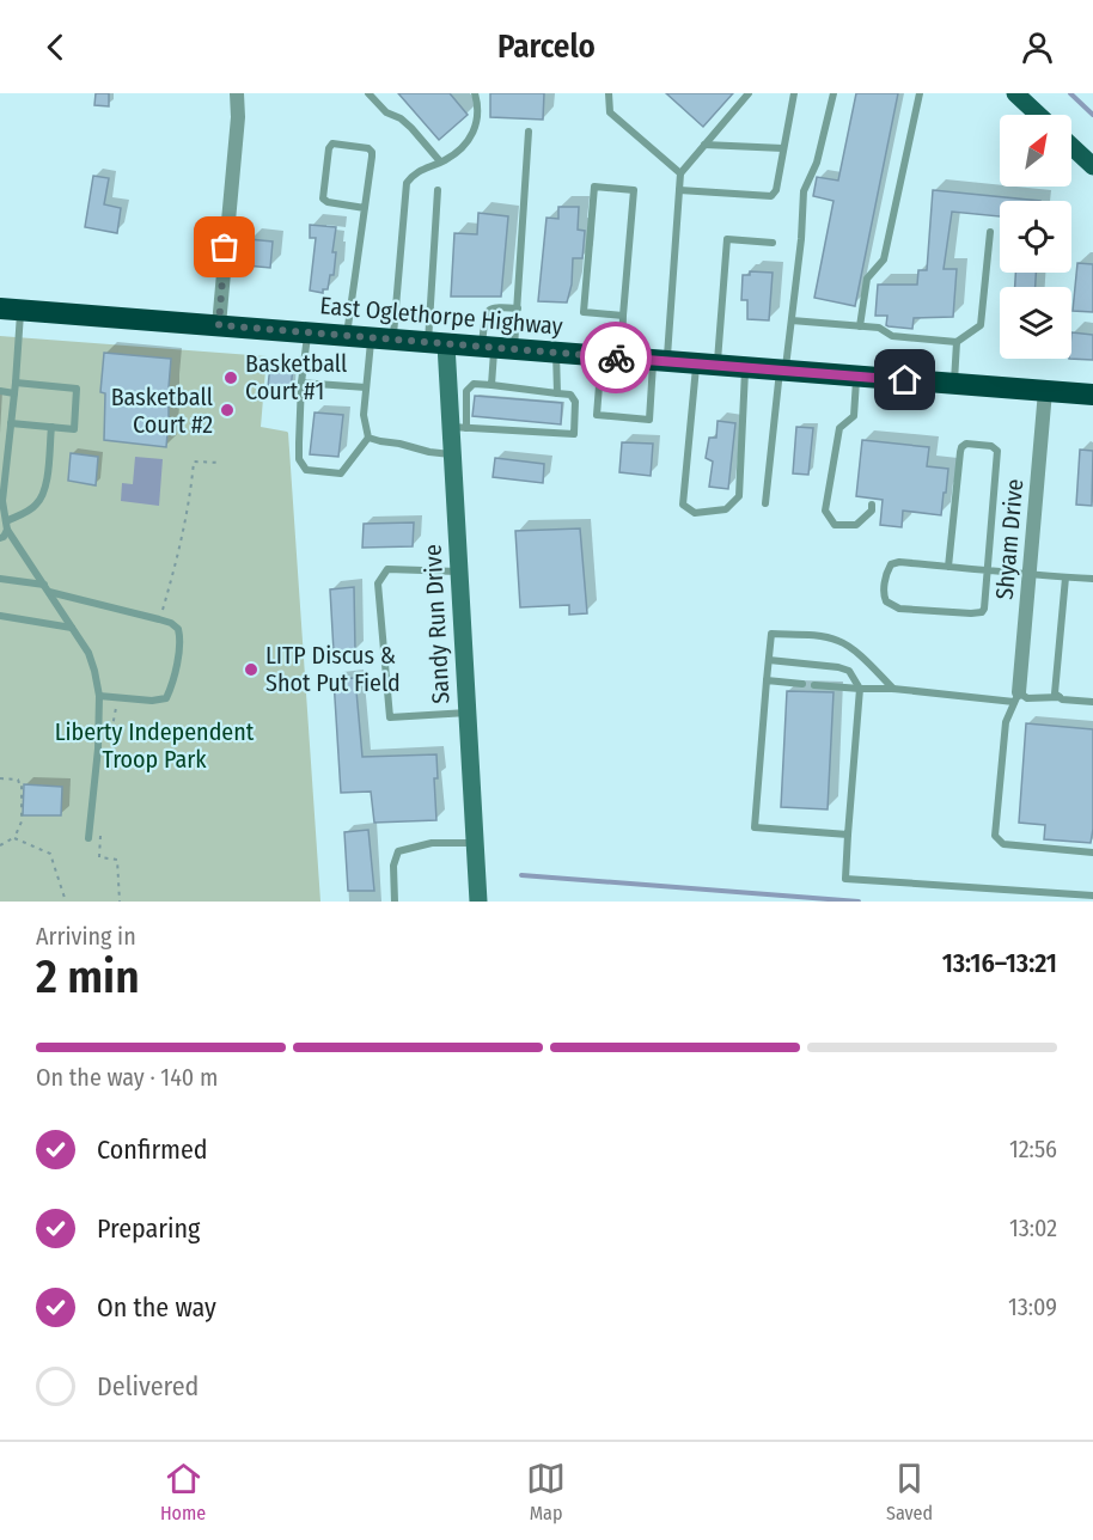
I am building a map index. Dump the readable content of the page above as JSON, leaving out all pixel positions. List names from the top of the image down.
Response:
{
  "streets": {
    "highway": ["East Oglethorpe Highway"],
    "street": ["Shyam Drive", "Sandy Run Drive"]
  },
  "crossings": [
    ["East Oglethorpe Highway", "Shyam Drive"],
    ["East Oglethorpe Highway", "Sandy Run Drive"]
  ],
  "parks": ["Liberty Independent Troop Park"],
  "places": ["Basketball Court #1", "Basketball Court #2", "LITP Discus & Shot Put Field"],
  "north": "top right",
  "page": {
    "header": "Parcelo",
    "heading": ["2 min", "Arriving in", "13:16–13:21"],
    "bar": "On the way · 140 m",
    "list": [
      ["Confirmed", "12:56"],
      ["Preparing", "13:02"],
      ["On the way", "13:09"],
      "Delivered"
    ],
    "tabs": ["Home", "Map", "Saved"]
  }
}
